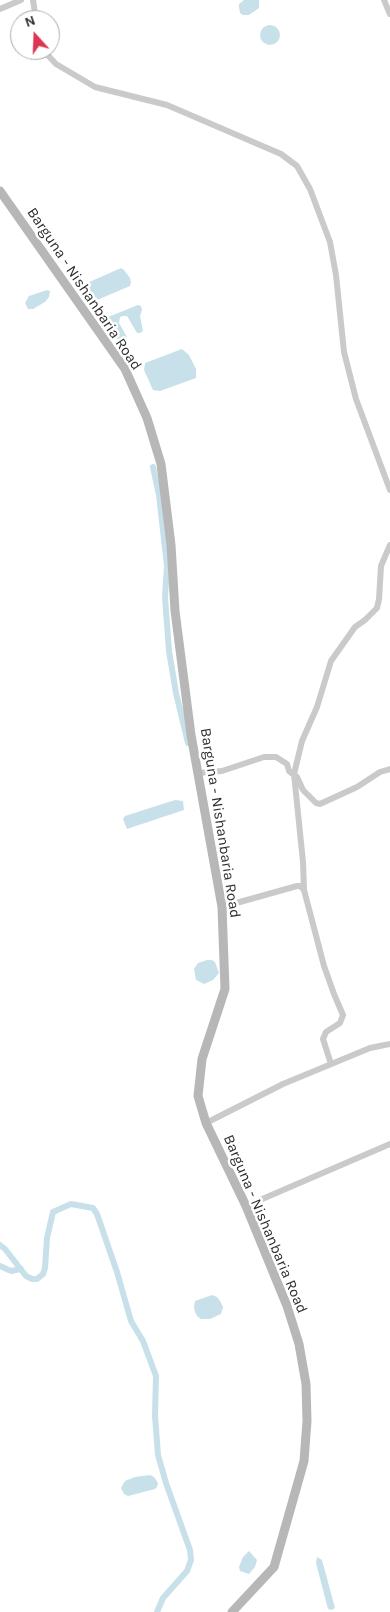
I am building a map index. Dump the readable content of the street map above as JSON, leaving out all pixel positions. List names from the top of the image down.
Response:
{
  "streets": {
    "street": ["Barguna - Nishanbaria Road"]
  },
  "north": "top"
}
